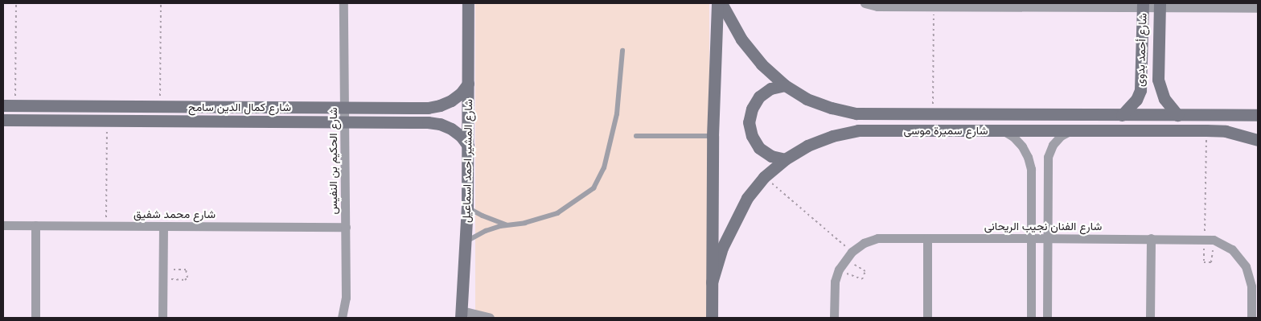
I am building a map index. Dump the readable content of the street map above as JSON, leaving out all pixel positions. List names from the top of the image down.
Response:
{
  "streets": {
    "street": [
      "شارع أحمد بدوى",
      "شارع كمال الدين سامح",
      "شارع سميرة موسى",
      "شارع الحكيم بن النفيس",
      "شارع المشير احمد اسماعيل",
      "شارع محمد شفيق",
      "شارع الفنان نجيب الريحانى"
    ]
  },
  "crossings": [
    ["شارع أحمد بدوى", "شارع سميرة موسى"],
    ["شارع كمال الدين سامح", "شارع الحكيم بن النفيس"],
    ["شارع كمال الدين سامح", "شارع المشير احمد اسماعيل"],
    ["شارع الحكيم بن النفيس", "شارع محمد شفيق"]
  ]
}
